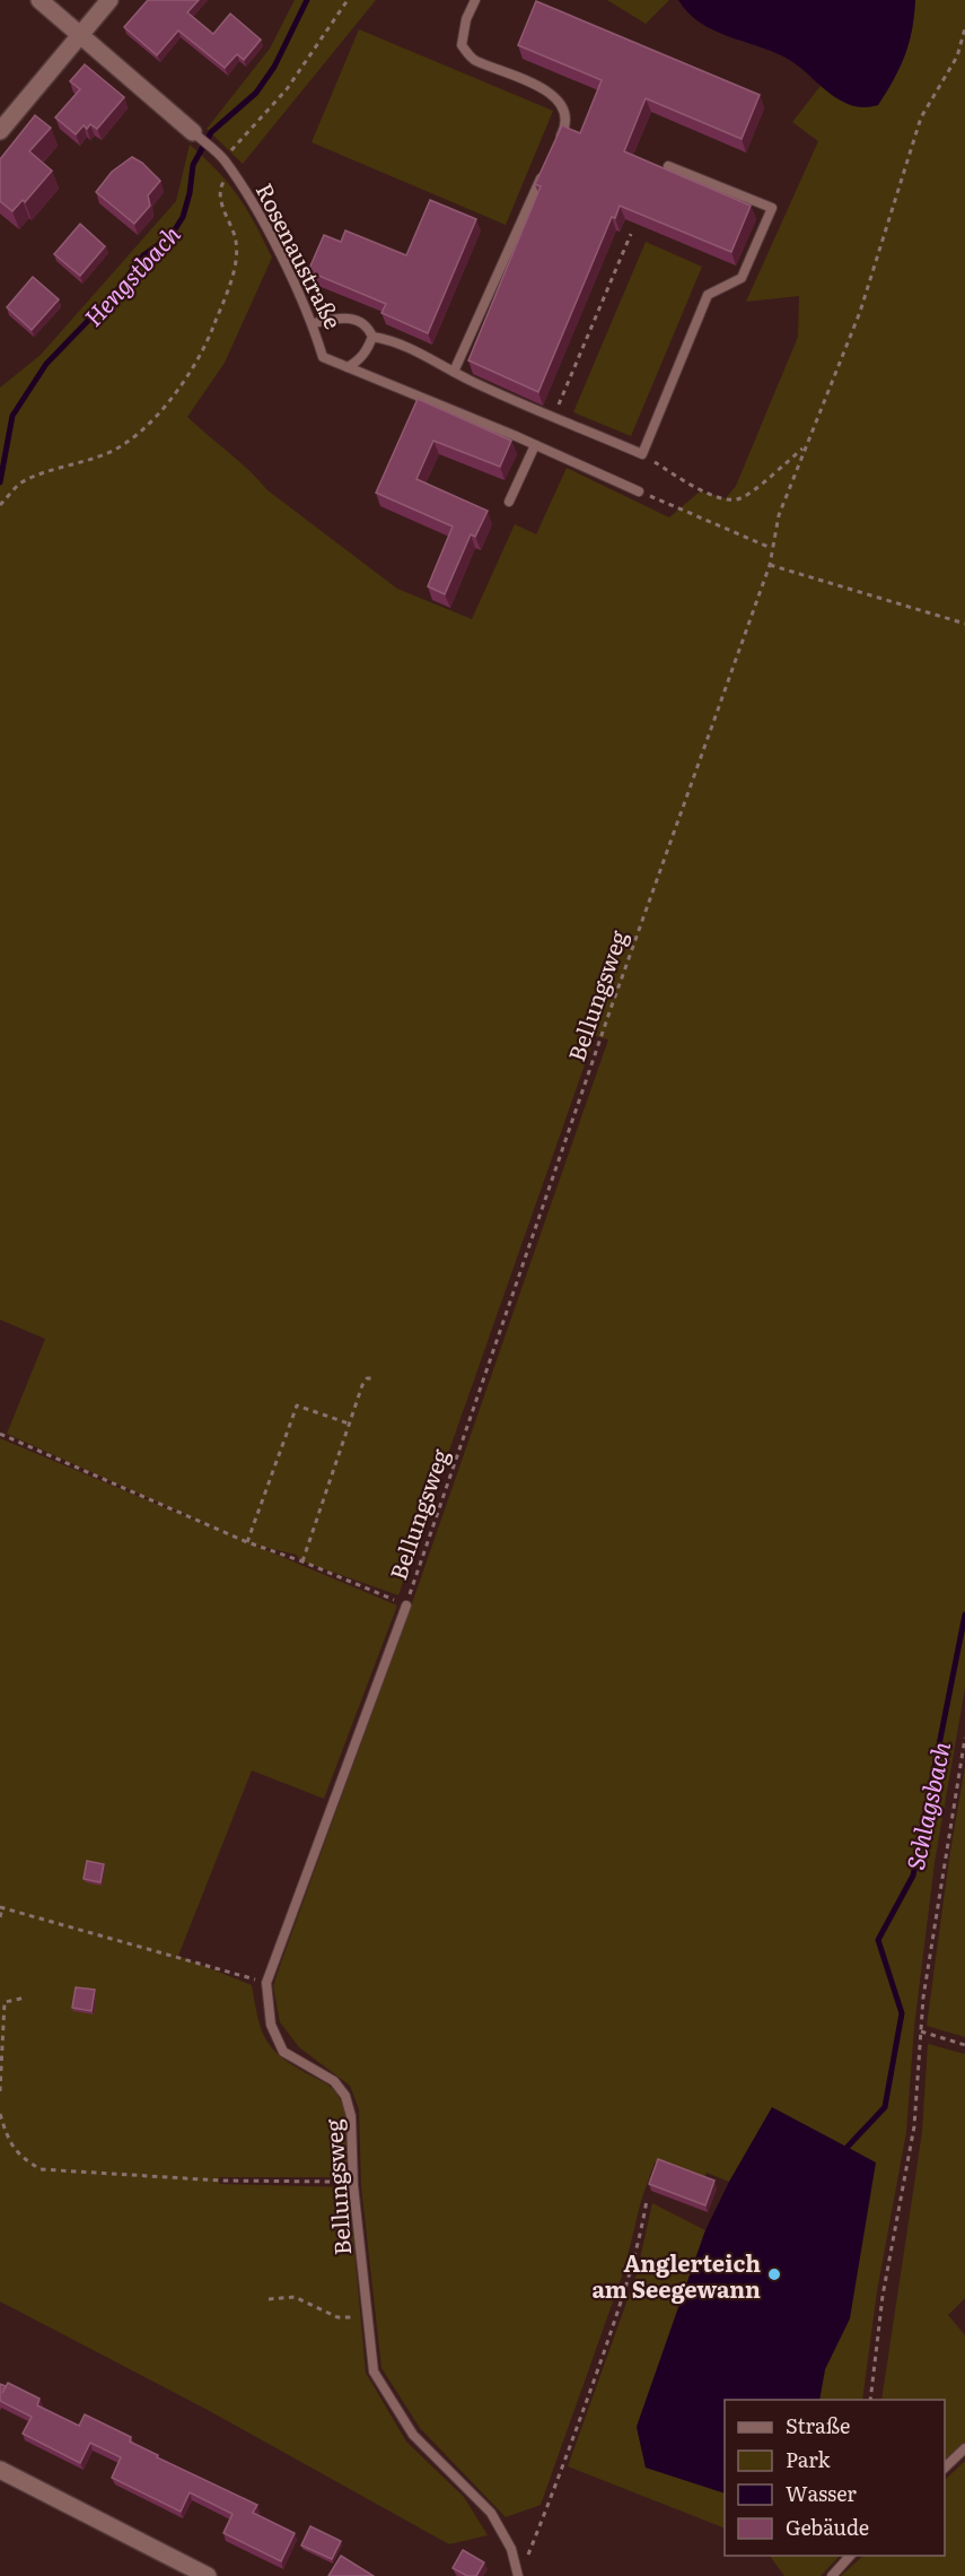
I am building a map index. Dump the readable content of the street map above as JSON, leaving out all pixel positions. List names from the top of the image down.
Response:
{
  "streets": {
    "street": ["Rosenaustraße"],
    "lane": ["Bellungsweg"]
  },
  "water": ["Hengstbach", "Schlagsbach"],
  "places": ["Anglerteich am Seegewann"],
  "legend": [
    "Straße",
    "Park",
    "Wasser",
    "Gebäude"
  ]
}
